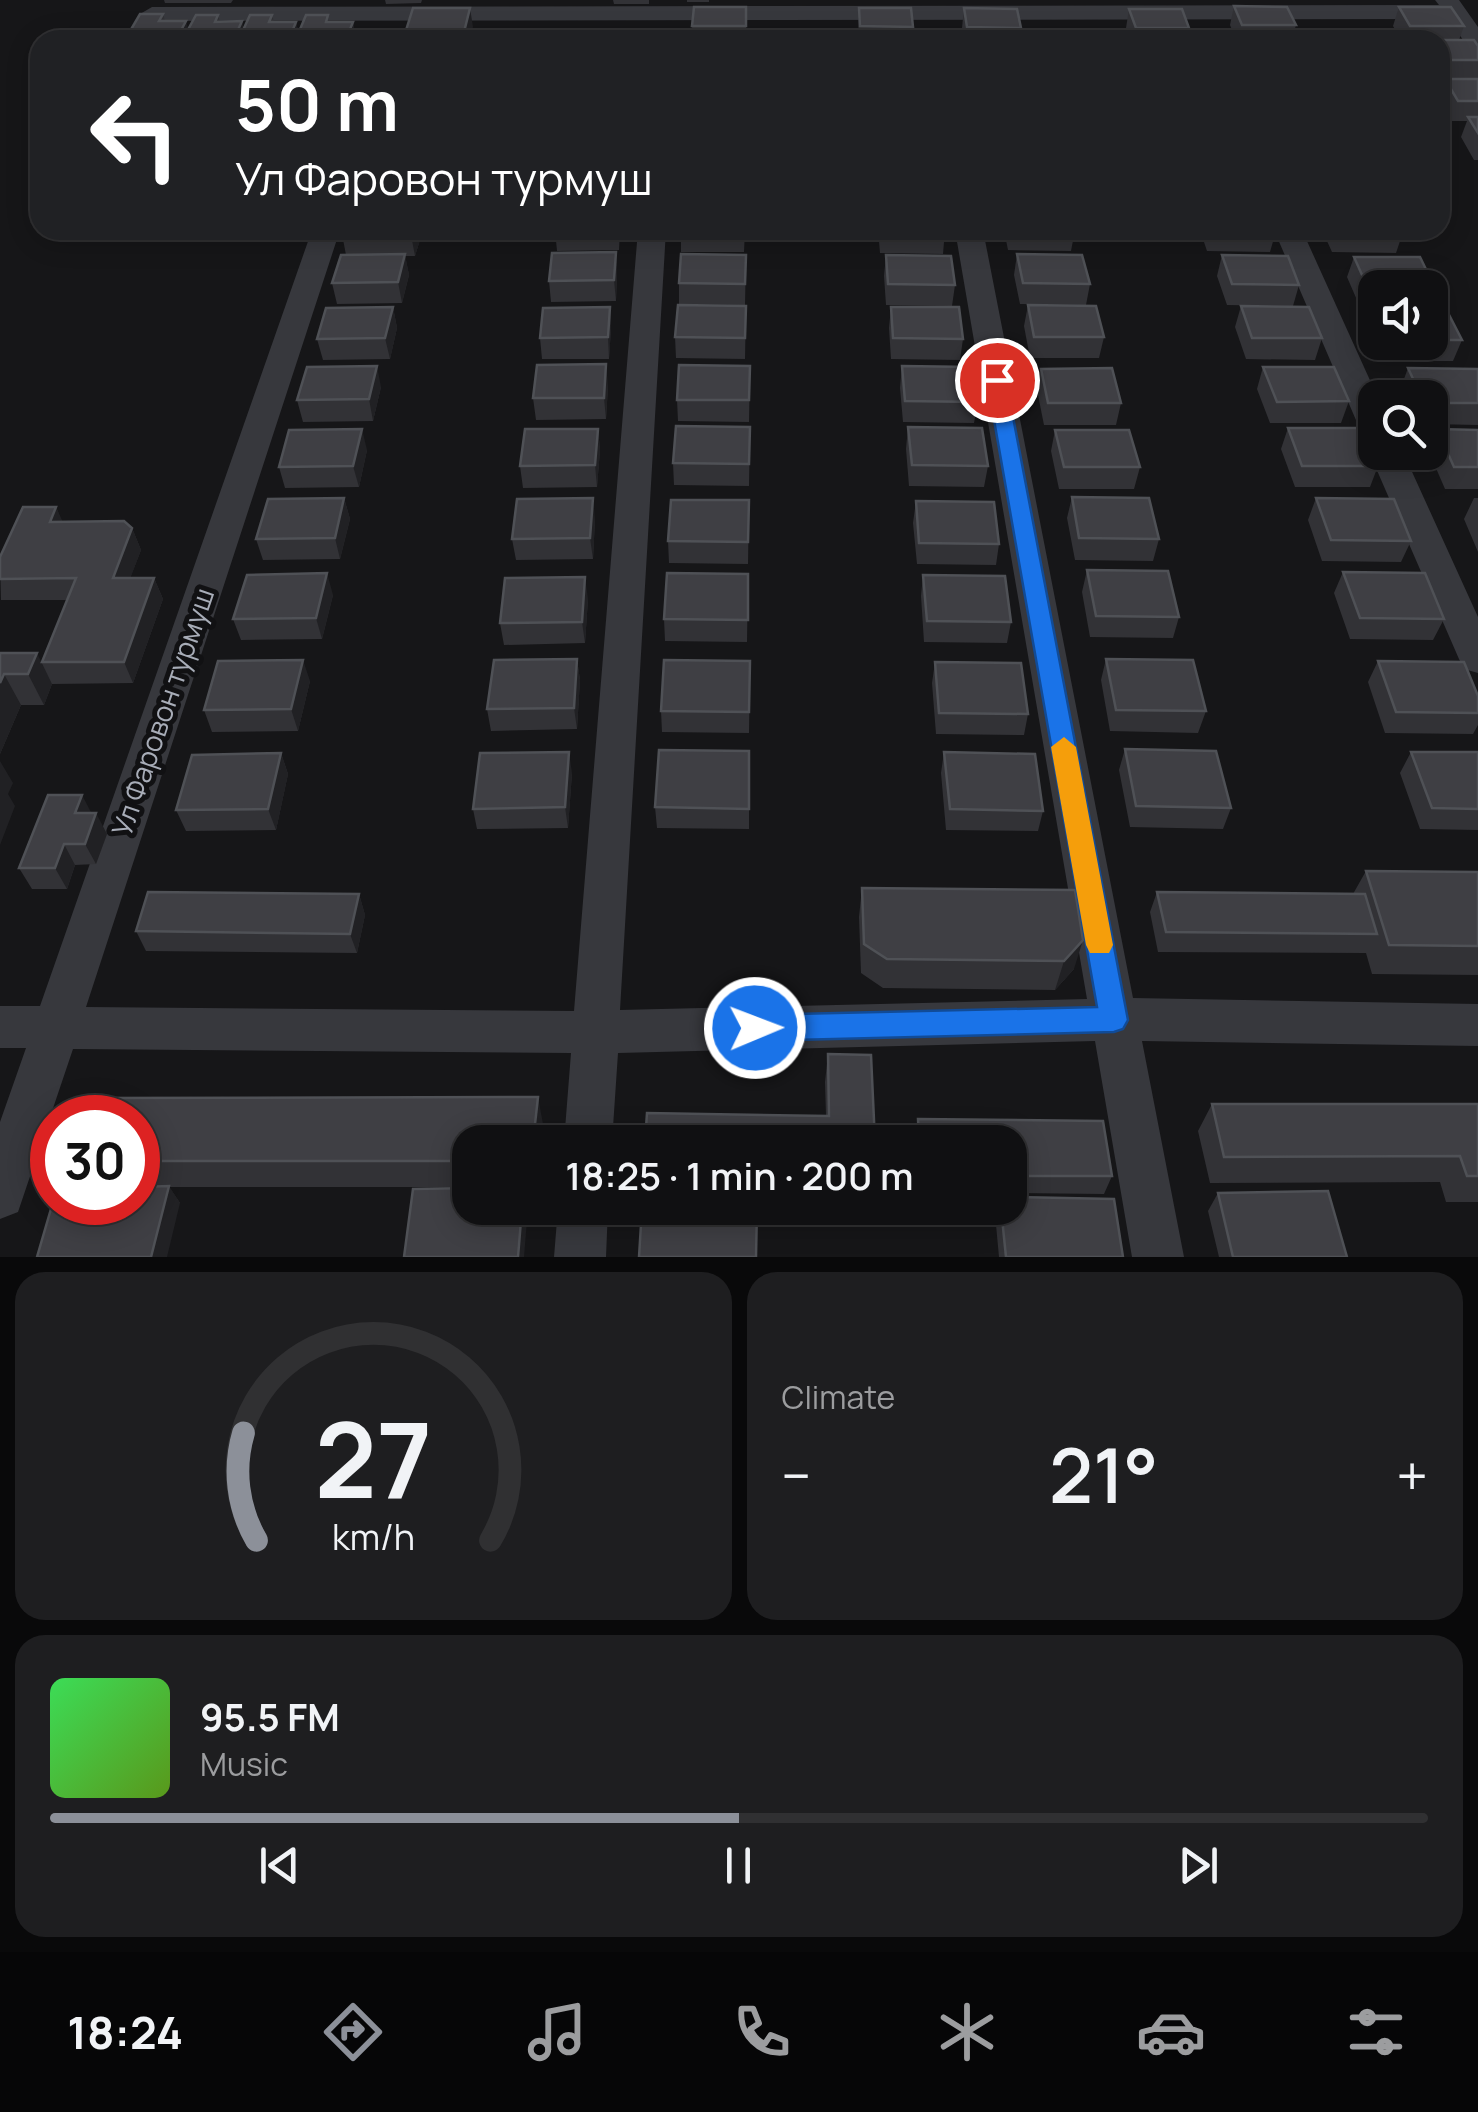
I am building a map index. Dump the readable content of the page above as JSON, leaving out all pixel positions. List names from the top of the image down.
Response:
{
  "streets": {
    "street": ["Ул Фаровон турмуш"]
  },
  "page": {
    "turn": ["50 m", "Ул Фаровон турмуш"],
    "limit": "30",
    "trip": "18:25 · 1 min · 200 m",
    "tile": "Climate",
    "heat": ["−", "21°", "+"],
    "song": ["95.5 FM", "Music"],
    "tabs": "18:24",
    "gauge": ["27", "km/h"]
  }
}
